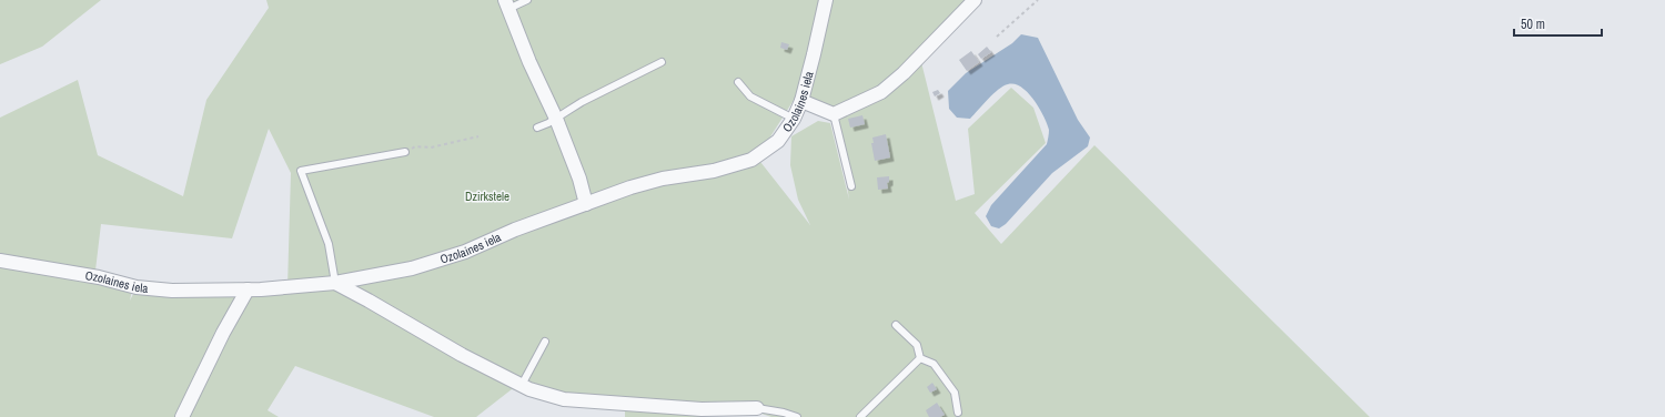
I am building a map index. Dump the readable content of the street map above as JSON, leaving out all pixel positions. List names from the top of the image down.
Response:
{
  "streets": {
    "street": ["Ozolaines iela"]
  },
  "parks": ["Dzirkstele"],
  "scale_bar": "50 m"
}
